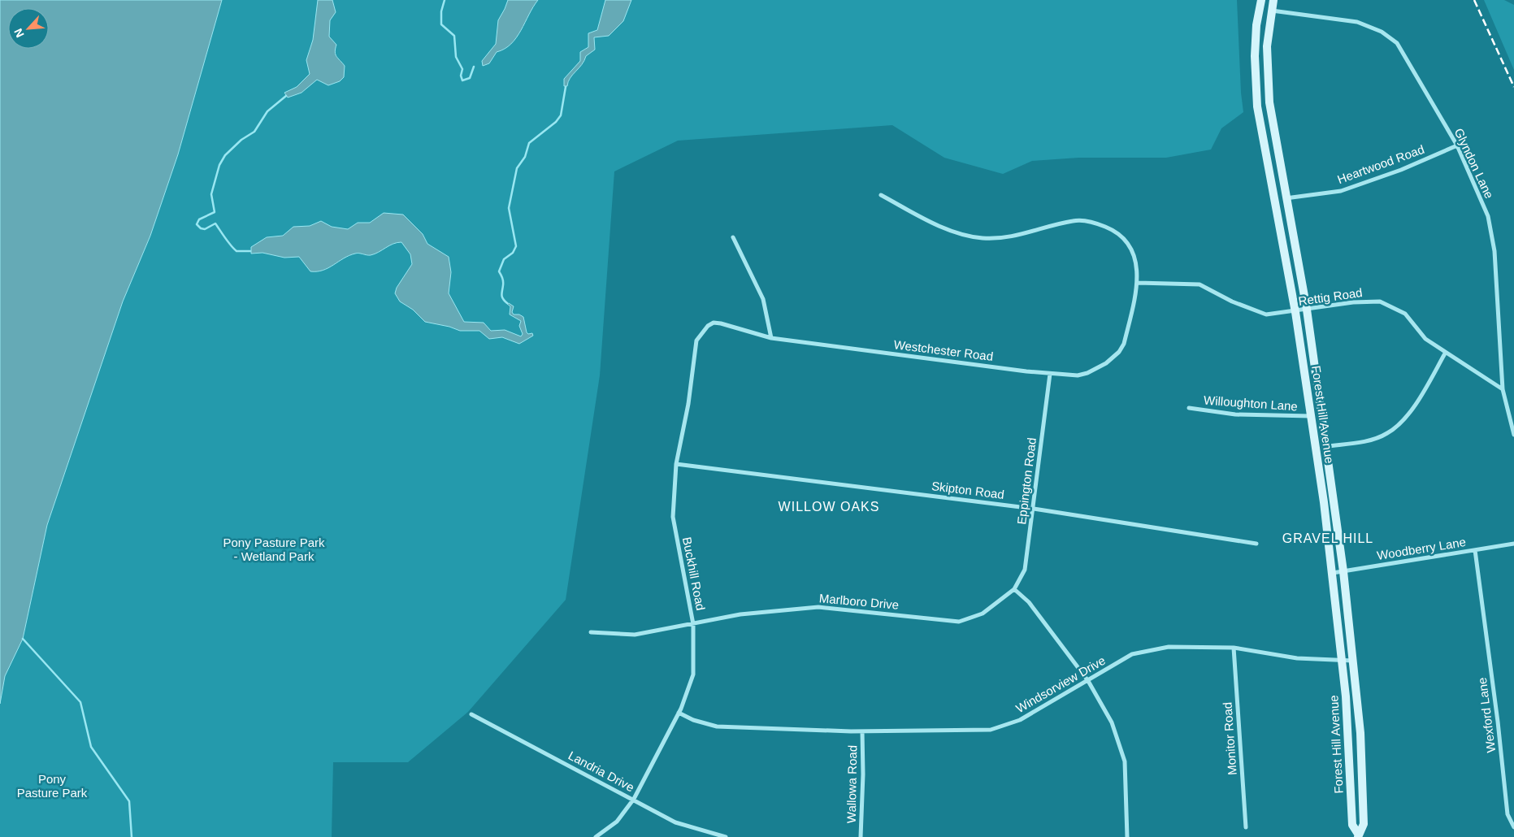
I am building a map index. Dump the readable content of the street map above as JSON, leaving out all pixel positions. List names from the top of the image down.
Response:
{
  "streets": {
    "main road": ["Forest Hill Avenue"],
    "street": [
      "Glyndon Lane",
      "Heartwood Road",
      "Rettig Road",
      "Westchester Road",
      "Willoughton Lane",
      "Eppington Road",
      "Skipton Road",
      "Woodberry Lane",
      "Buckhill Road",
      "Marlboro Drive",
      "Windsorview Drive",
      "Wexford Lane",
      "Monitor Road",
      "Landria Drive",
      "Wallowa Road"
    ]
  },
  "crossings": [
    ["Glyndon Lane", "Heartwood Road"],
    ["Glyndon Lane", "Rettig Road"],
    ["Glyndon Lane", "Forest Hill Avenue"],
    ["Heartwood Road", "Forest Hill Avenue"],
    ["Rettig Road", "Westchester Road"],
    ["Rettig Road", "Forest Hill Avenue"],
    ["Westchester Road", "Eppington Road"],
    ["Westchester Road", "Buckhill Road"],
    ["Willoughton Lane", "Forest Hill Avenue"],
    ["Forest Hill Avenue", "Woodberry Lane"],
    ["Forest Hill Avenue", "Windsorview Drive"],
    ["Eppington Road", "Skipton Road"],
    ["Eppington Road", "Marlboro Drive"],
    ["Skipton Road", "Buckhill Road"],
    ["Woodberry Lane", "Wexford Lane"],
    ["Buckhill Road", "Marlboro Drive"],
    ["Buckhill Road", "Windsorview Drive"],
    ["Buckhill Road", "Landria Drive"],
    ["Windsorview Drive", "Monitor Road"],
    ["Windsorview Drive", "Wallowa Road"]
  ],
  "districts": ["WILLOW OAKS", "GRAVEL HILL"],
  "parks": ["Pony Pasture Park - Wetland Park", "Pony Pasture Park"],
  "north": "bottom left"
}
